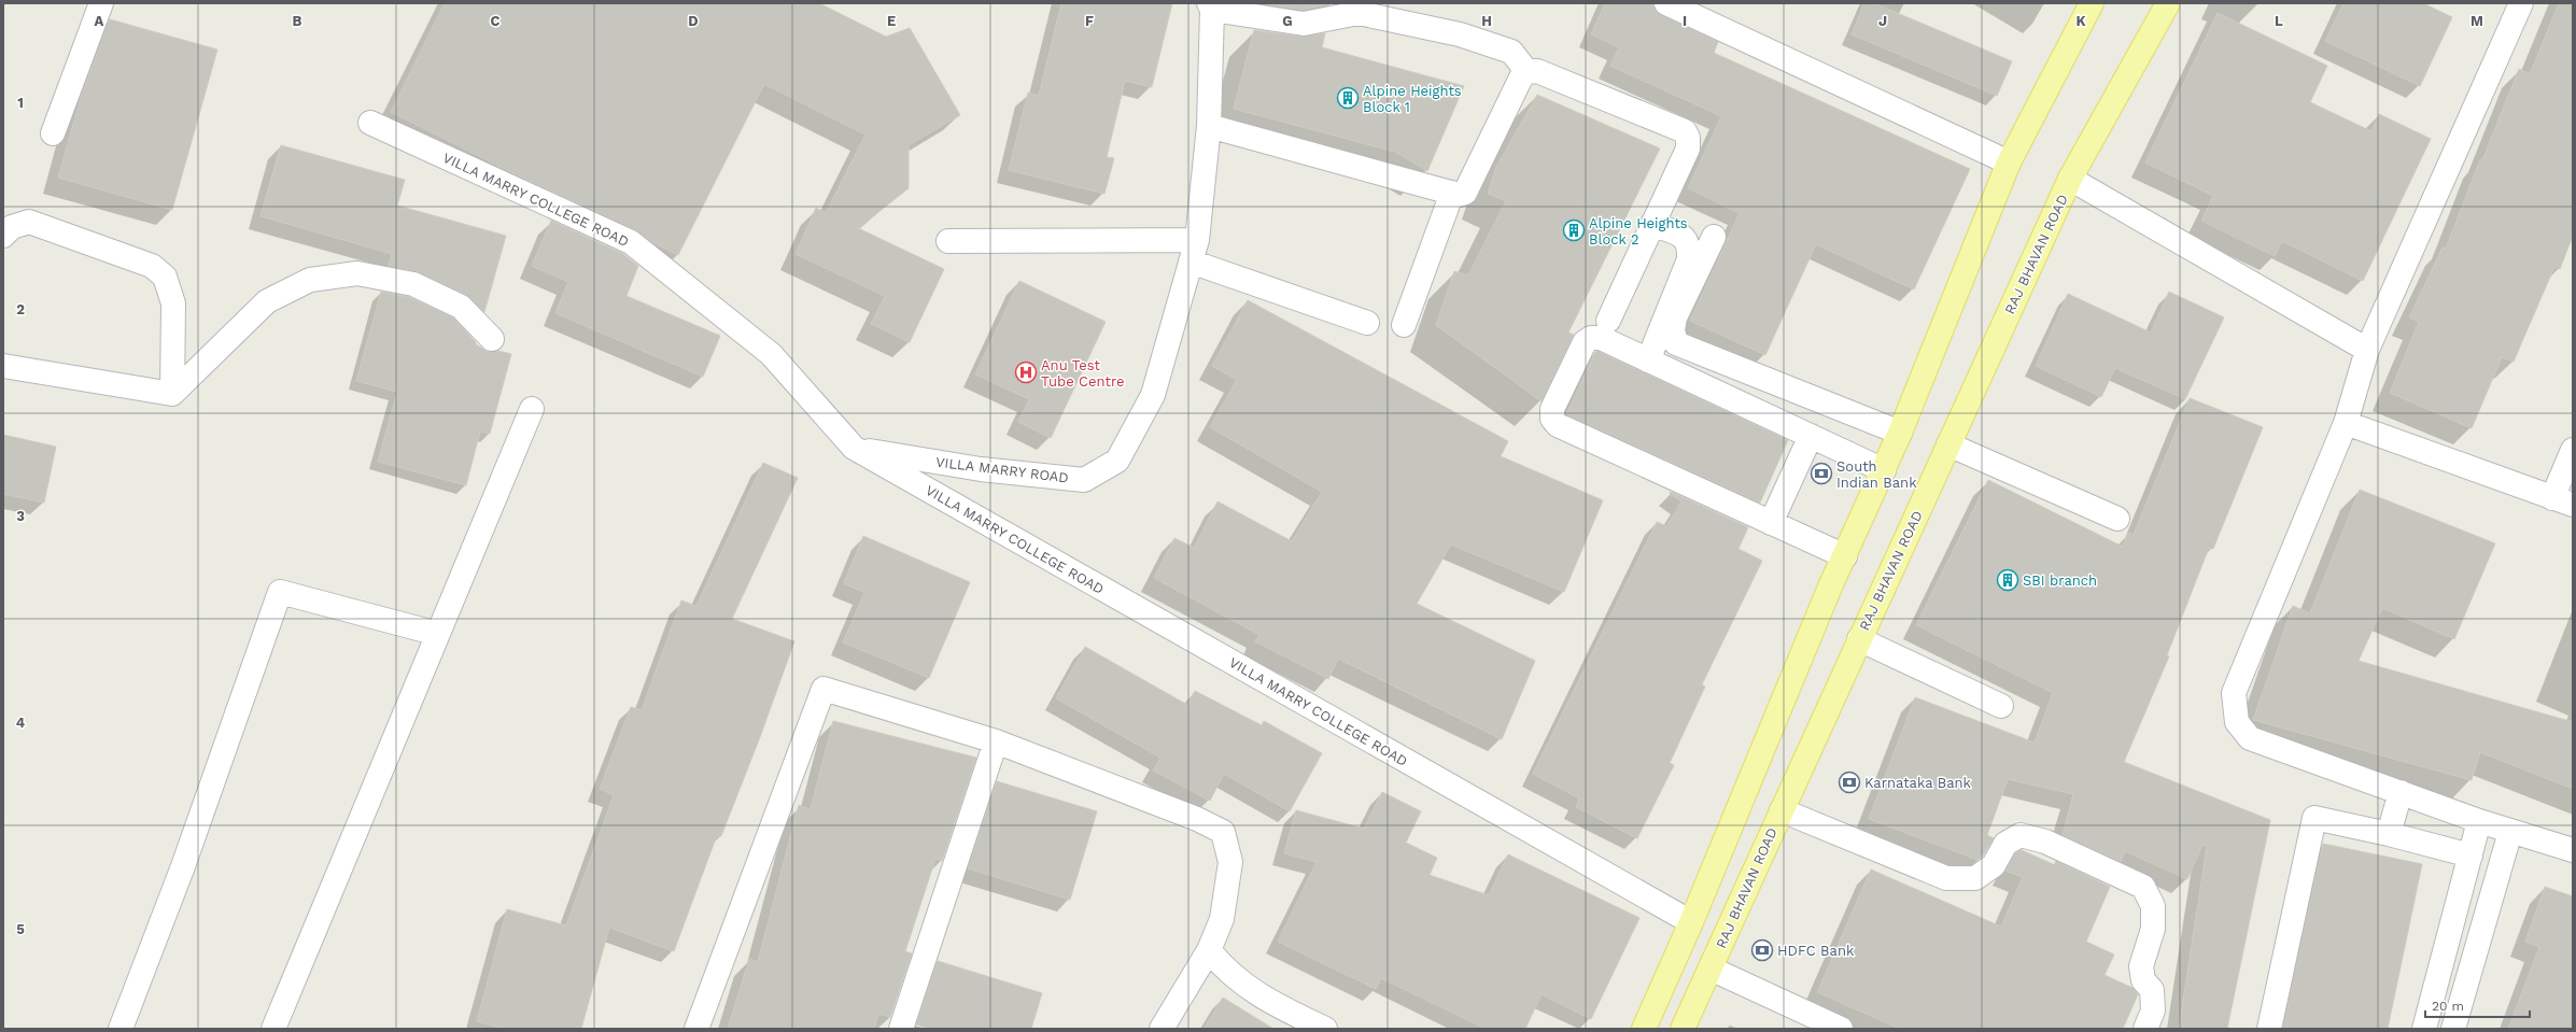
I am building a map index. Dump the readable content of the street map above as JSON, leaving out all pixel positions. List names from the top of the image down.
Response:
{
  "streets": {
    "main road": ["RAJ BHAVAN ROAD"],
    "street": ["VILLA MARRY COLLEGE ROAD", "VILLA MARRY ROAD"]
  },
  "crossings": [
    ["VILLA MARRY COLLEGE ROAD", "VILLA MARRY ROAD"]
  ],
  "places": {
    "building": ["Alpine Heights Block 1", "Alpine Heights Block 2", "SBI branch"],
    "hospital": ["Anu Test Tube Centre"],
    "bank": ["South Indian Bank", "Karnataka Bank", "HDFC Bank"]
  },
  "scale_bar": "20 m",
  "grid": {
    "columns": [
      "A",
      "B",
      "C",
      "D",
      "E",
      "F",
      "G",
      "H",
      "I",
      "J",
      "K",
      "L",
      "M"
    ],
    "rows": [
      "1",
      "2",
      "3",
      "4",
      "5"
    ]
  }
}
